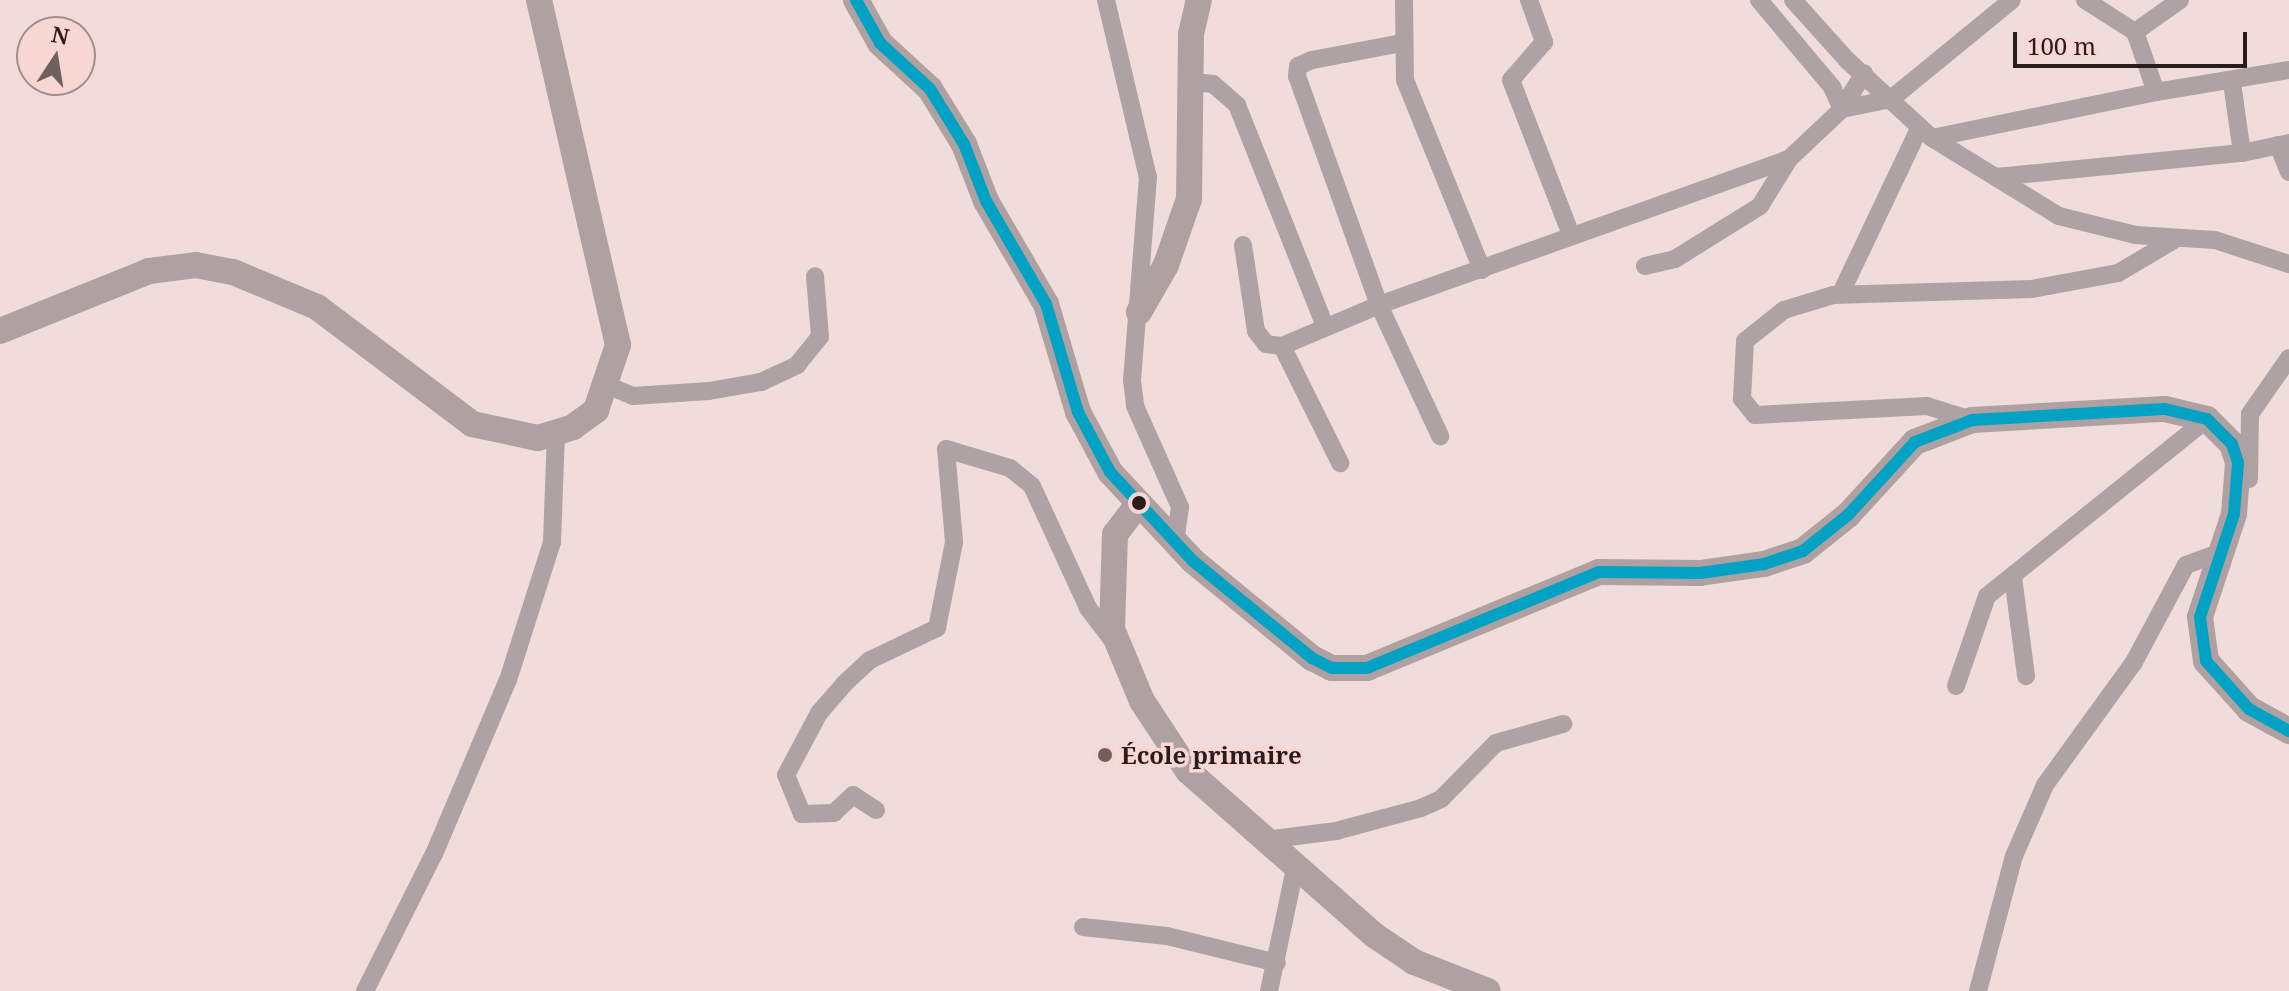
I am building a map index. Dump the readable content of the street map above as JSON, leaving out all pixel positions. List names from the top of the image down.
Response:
{
  "places": ["École primaire"],
  "scale_bar": "100 m",
  "north": "top"
}
